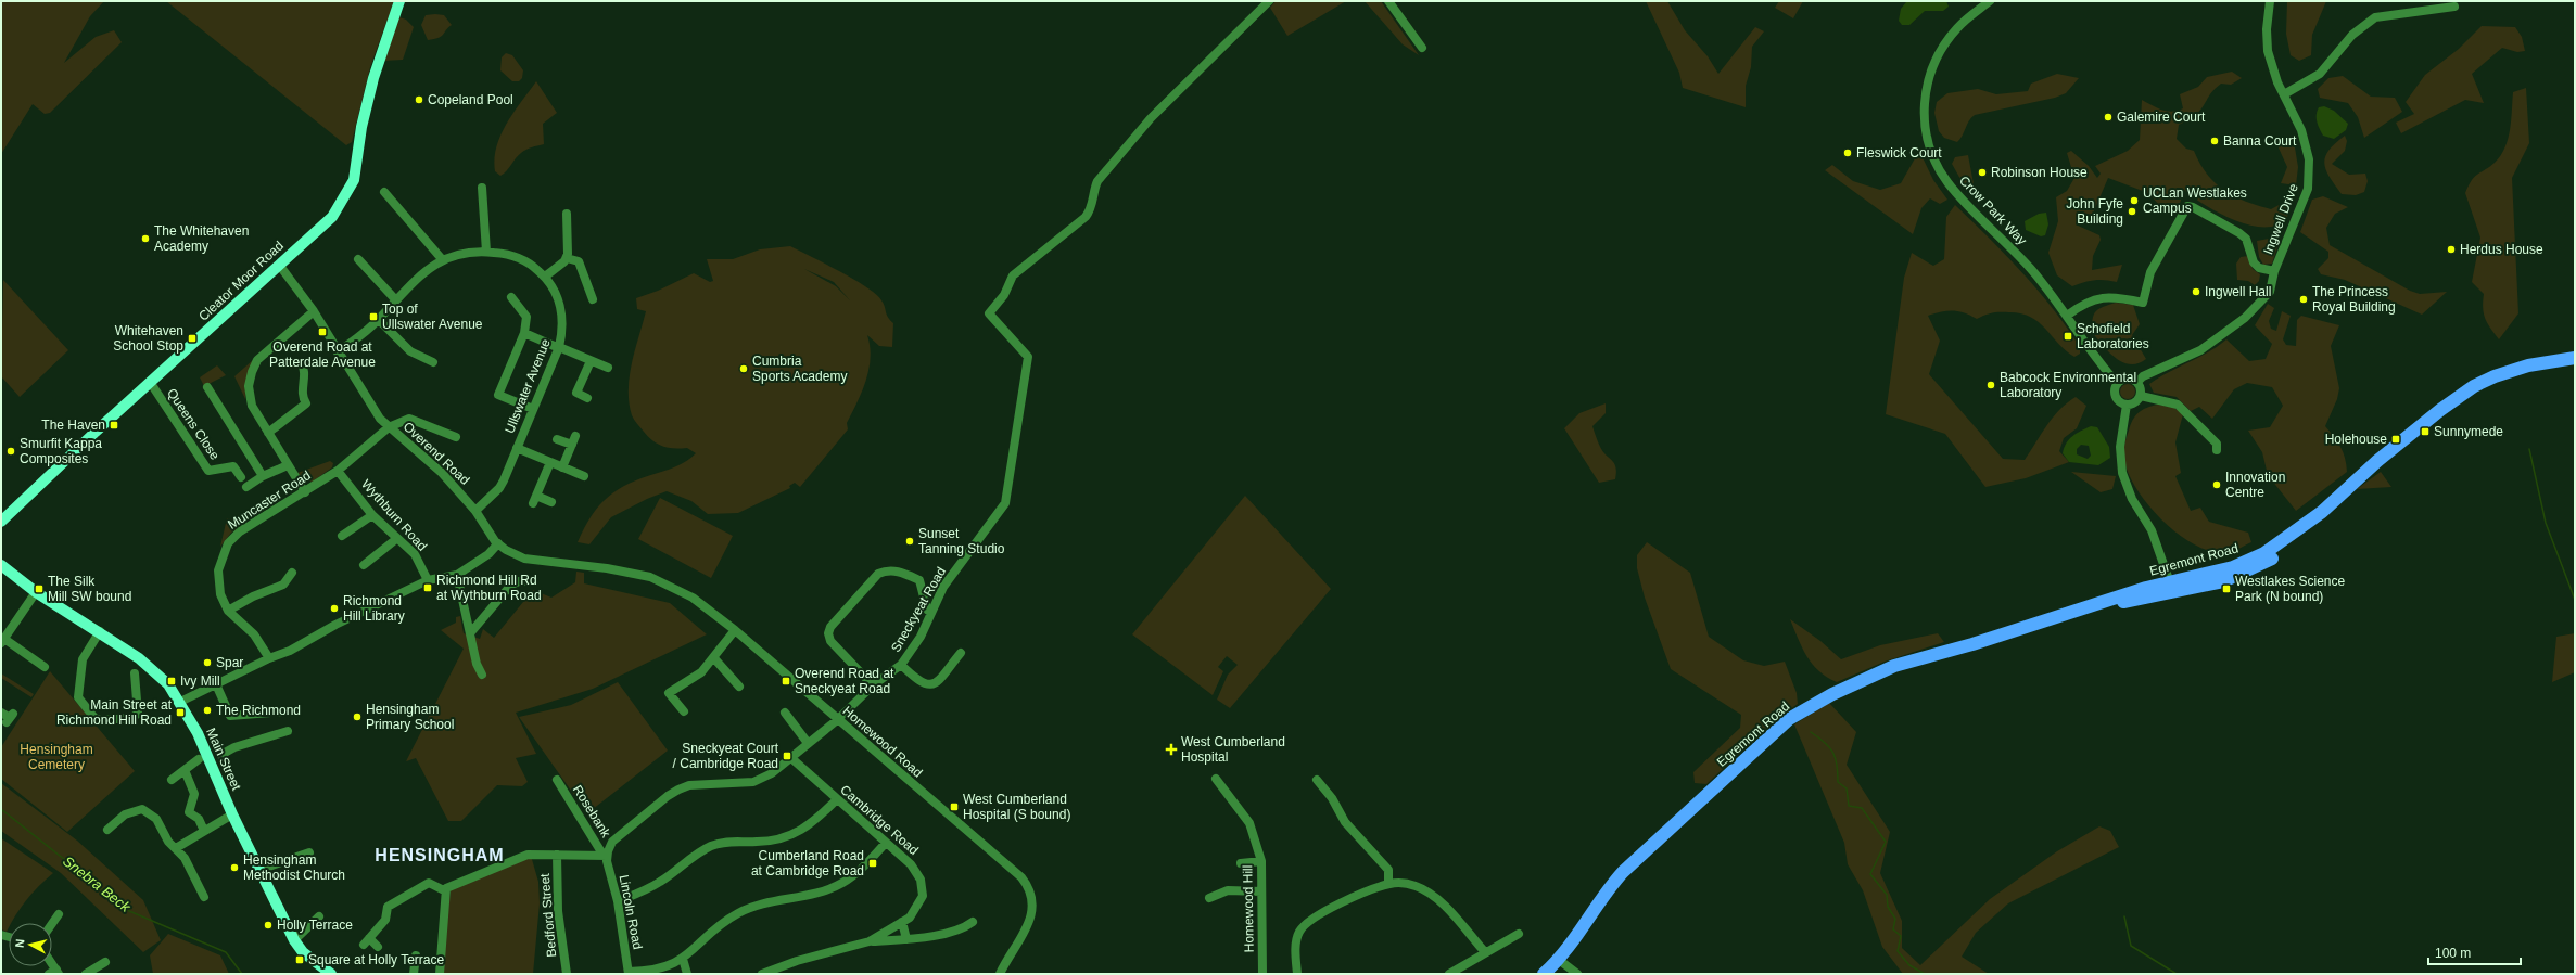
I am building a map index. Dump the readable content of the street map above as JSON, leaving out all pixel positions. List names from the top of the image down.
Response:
{
  "streets": {
    "highway": ["Egremont Road"],
    "main road": ["Cleator Moor Road", "Main Street"],
    "street": [
      "Crow Park Way",
      "Ingwell Drive",
      "Ullswater Avenue",
      "Queens Close",
      "Overend Road",
      "Muncaster Road",
      "Wythburn Road",
      "Sneckyeat Road",
      "Homewood Road",
      "Rosebank",
      "Cambridge Road",
      "Homewood Hill",
      "Lincoln Road",
      "Bedford Street"
    ]
  },
  "crossings": [
    ["Crow Park Way", "Ingwell Drive"],
    ["Cleator Moor Road", "Queens Close"],
    ["Cleator Moor Road", "Overend Road"],
    ["Ullswater Avenue", "Overend Road"],
    ["Overend Road", "Muncaster Road"],
    ["Overend Road", "Homewood Road"],
    ["Muncaster Road", "Wythburn Road"],
    ["Sneckyeat Road", "Homewood Road"],
    ["Sneckyeat Road", "Rosebank"],
    ["Sneckyeat Road", "Cambridge Road"],
    ["Sneckyeat Road", "Lincoln Road"],
    ["Rosebank", "Lincoln Road"],
    ["Rosebank", "Bedford Street"]
  ],
  "districts": ["HENSINGHAM"],
  "water": ["Snebra Beck"],
  "parks": ["Hensingham Cemetery"],
  "places": {
    "other": [
      "Copeland Pool",
      "Galemire Court",
      "Banna Court",
      "Fleswick Court",
      "Robinson House",
      "UCLan Westlakes Campus",
      "John Fyfe Building",
      "The Whitehaven Academy",
      "Herdus House",
      "Ingwell Hall",
      "The Princess Royal Building",
      "Cumbria Sports Academy",
      "Babcock Environmental Laboratory",
      "Smurfit Kappa Composites",
      "Innovation Centre",
      "Sunset Tanning Studio",
      "Richmond Hill Library",
      "Spar",
      "The Richmond",
      "Hensingham Primary School",
      "Hensingham Methodist Church",
      "Holly Terrace"
    ],
    "transit": [
      "Top of Ullswater Avenue",
      "Overend Road at Patterdale Avenue",
      "Schofield Laboratories",
      "Whitehaven School Stop",
      "The Haven",
      "Sunnymede",
      "Holehouse",
      "Richmond Hill Rd at Wythburn Road",
      "The Silk Mill SW bound",
      "Westlakes Science Park (N bound)",
      "Ivy Mill",
      "Overend Road at Sneckyeat Road",
      "Main Street at Richmond Hill Road",
      "Sneckyeat Court / Cambridge Road",
      "West Cumberland Hospital (S bound)",
      "Cumberland Road at Cambridge Road",
      "Square at Holly Terrace"
    ],
    "health": ["West Cumberland Hospital"]
  },
  "scale_bar": "100 m",
  "north": "left"
}
